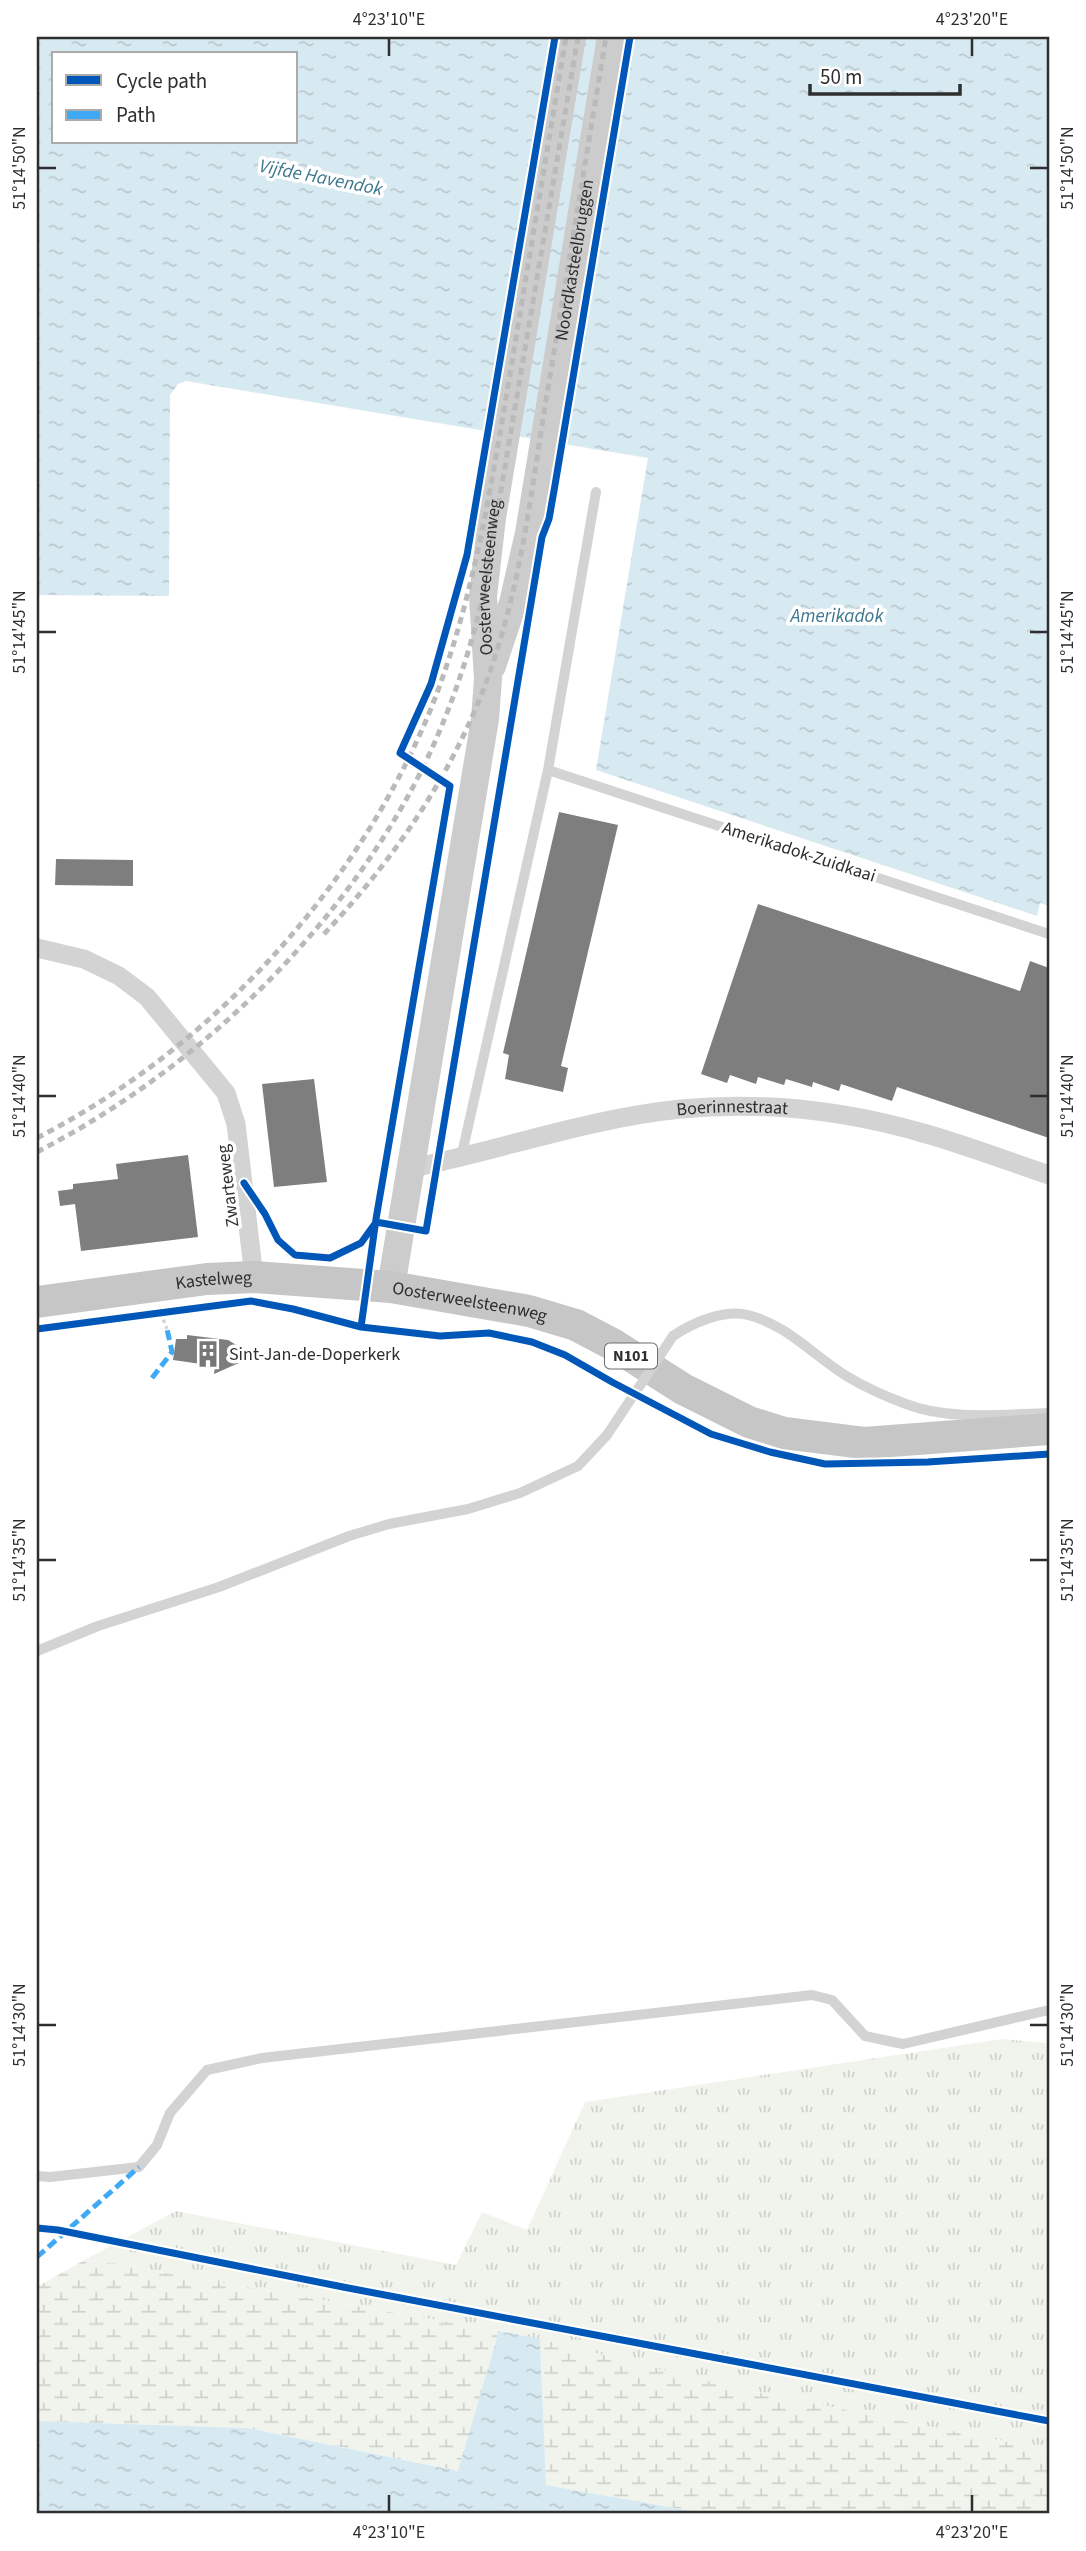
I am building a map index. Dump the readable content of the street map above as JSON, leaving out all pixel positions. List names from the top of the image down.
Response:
{
  "streets": {
    "main road": [
      "Noordkasteelbruggen",
      "Oosterweelsteenweg",
      "Kastelweg",
      "N101"
    ],
    "street": ["Boerinnestraat", "Zwarteweg"],
    "lane": ["Amerikadok-Zuidkaai"]
  },
  "crossings": [
    ["Noordkasteelbruggen", "Oosterweelsteenweg"],
    ["Oosterweelsteenweg", "Boerinnestraat"],
    ["Oosterweelsteenweg", "Kastelweg"],
    ["Zwarteweg", "Kastelweg"]
  ],
  "water": ["Vijfde Havendok", "Amerikadok"],
  "places": {
    "building": ["Sint-Jan-de-Doperkerk"]
  },
  "legend": ["Cycle path", "Path"],
  "scale_bar": "50 m",
  "coordinates": [
    "4°23'10\"E",
    "4°23'20\"E",
    "51°14'50\"N",
    "51°14'45\"N",
    "51°14'40\"N",
    "51°14'35\"N",
    "51°14'30\"N"
  ]
}
